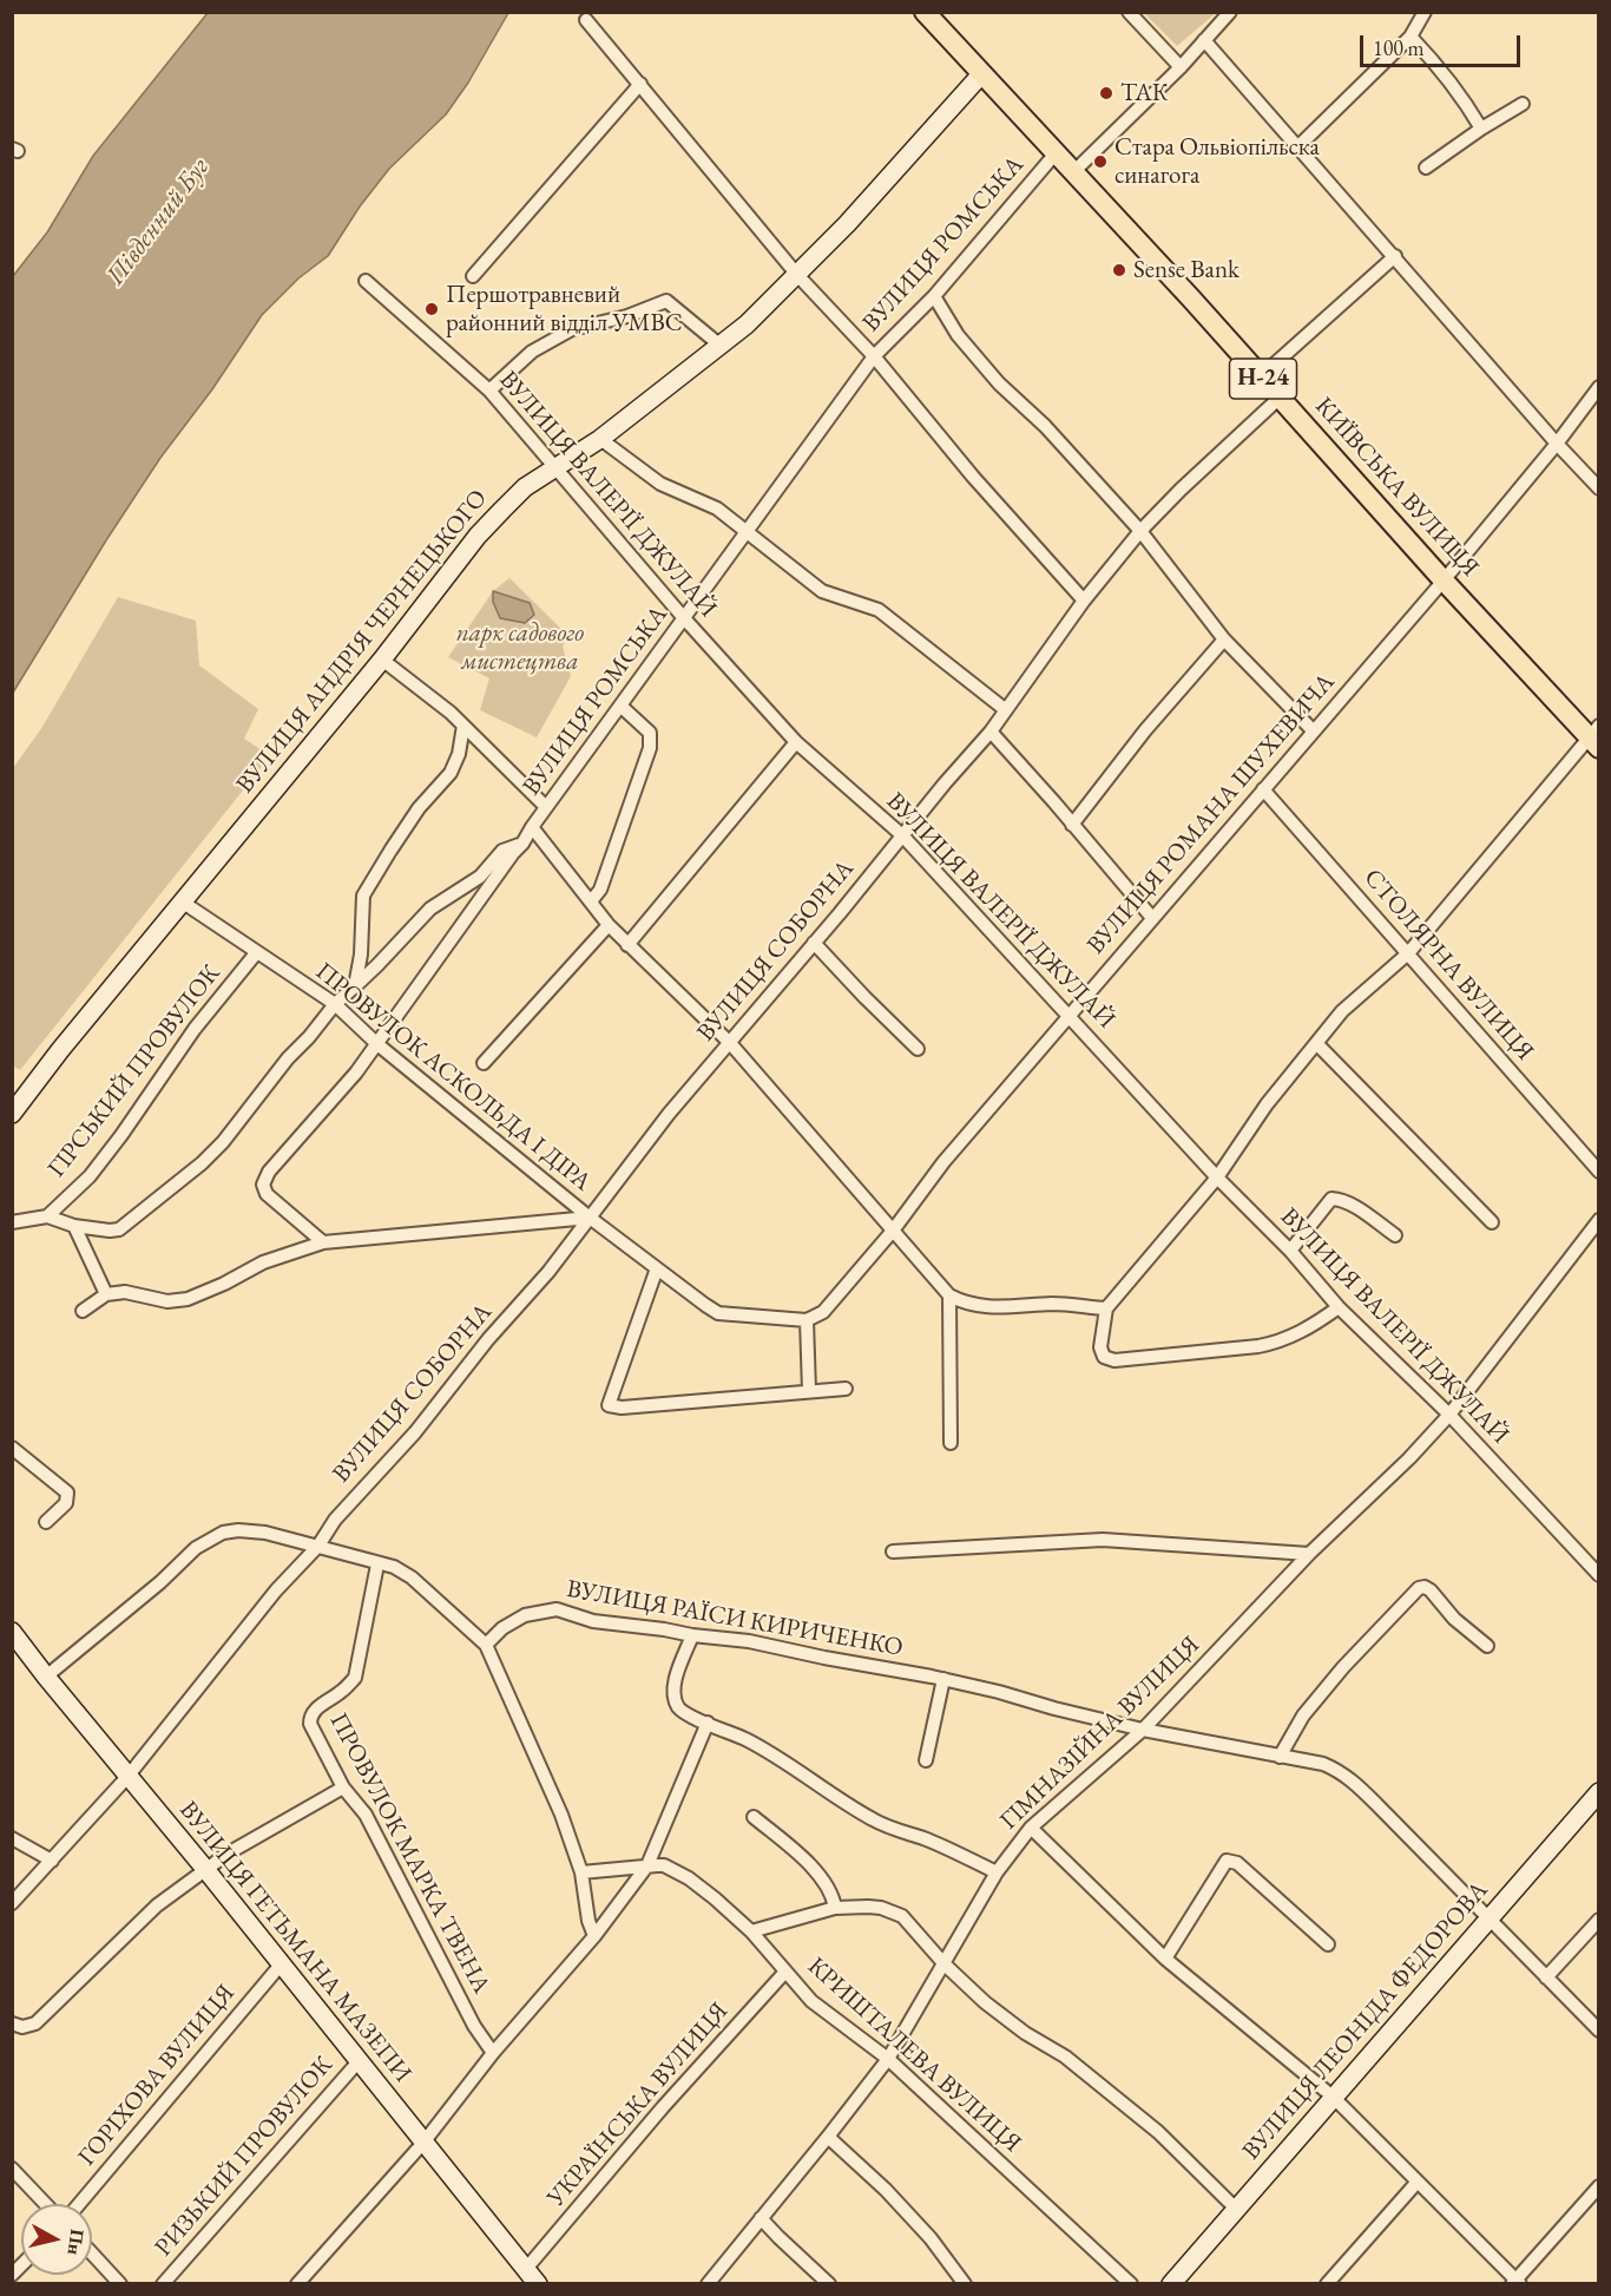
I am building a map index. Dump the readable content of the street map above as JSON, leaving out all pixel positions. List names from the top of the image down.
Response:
{
  "streets": {
    "main road": ["Н-24", "КИЇВСЬКА ВУЛИЦЯ"],
    "street": [
      "ВУЛИЦЯ РОМСЬКА",
      "ВУЛИЦЯ ВАЛЕРІЇ ДЖУЛАЙ",
      "ВУЛИЦЯ АНДРІЯ ЧЕРНЕЦЬКОГО",
      "ВУЛИЦЯ РОМАНА ШУХЕВИЧА",
      "ВУЛИЦЯ СОБОРНА",
      "СТОЛЯРНА ВУЛИЦЯ",
      "ГІРСЬКИЙ ПРОВУЛОК",
      "ПРОВУЛОК АСКОЛЬДА І ДІРА",
      "ВУЛИЦЯ РАЇСИ КИРИЧЕНКО",
      "ГІМНАЗІЙНА ВУЛИЦЯ",
      "ПРОВУЛОК МАРКА ТВЕНА",
      "ВУЛИЦЯ ГЕТЬМАНА МАЗЕПИ",
      "ВУЛИЦЯ ЛЕОНІДА ФЕДОРОВА",
      "КРИШТАЛЕВА ВУЛИЦЯ",
      "ГОРІХОВА ВУЛИЦЯ",
      "УКРАЇНСЬКА ВУЛИЦЯ",
      "РИЗЬКИЙ ПРОВУЛОК"
    ]
  },
  "crossings": [
    ["ВУЛИЦЯ РОМСЬКА", "КИЇВСЬКА ВУЛИЦЯ"],
    ["ВУЛИЦЯ РОМСЬКА", "ВУЛИЦЯ ВАЛЕРІЇ ДЖУЛАЙ"],
    ["ВУЛИЦЯ РОМСЬКА", "ПРОВУЛОК АСКОЛЬДА І ДІРА"],
    ["КИЇВСЬКА ВУЛИЦЯ", "ВУЛИЦЯ АНДРІЯ ЧЕРНЕЦЬКОГО"],
    ["КИЇВСЬКА ВУЛИЦЯ", "ВУЛИЦЯ РОМАНА ШУХЕВИЧА"],
    ["КИЇВСЬКА ВУЛИЦЯ", "ВУЛИЦЯ СОБОРНА"],
    ["ВУЛИЦЯ ВАЛЕРІЇ ДЖУЛАЙ", "ВУЛИЦЯ АНДРІЯ ЧЕРНЕЦЬКОГО"],
    ["ВУЛИЦЯ ВАЛЕРІЇ ДЖУЛАЙ", "ВУЛИЦЯ РОМАНА ШУХЕВИЧА"],
    ["ВУЛИЦЯ ВАЛЕРІЇ ДЖУЛАЙ", "ВУЛИЦЯ СОБОРНА"],
    ["ВУЛИЦЯ ВАЛЕРІЇ ДЖУЛАЙ", "ГІМНАЗІЙНА ВУЛИЦЯ"],
    ["ВУЛИЦЯ АНДРІЯ ЧЕРНЕЦЬКОГО", "ПРОВУЛОК АСКОЛЬДА І ДІРА"],
    ["ВУЛИЦЯ РОМАНА ШУХЕВИЧА", "СТОЛЯРНА ВУЛИЦЯ"],
    ["ВУЛИЦЯ СОБОРНА", "ПРОВУЛОК АСКОЛЬДА І ДІРА"],
    ["ВУЛИЦЯ СОБОРНА", "ВУЛИЦЯ ГЕТЬМАНА МАЗЕПИ"],
    ["ГІРСЬКИЙ ПРОВУЛОК", "ПРОВУЛОК АСКОЛЬДА І ДІРА"],
    ["ВУЛИЦЯ РАЇСИ КИРИЧЕНКО", "ГІМНАЗІЙНА ВУЛИЦЯ"],
    ["ВУЛИЦЯ РАЇСИ КИРИЧЕНКО", "ВУЛИЦЯ ЛЕОНІДА ФЕДОРОВА"],
    ["ГІМНАЗІЙНА ВУЛИЦЯ", "КРИШТАЛЕВА ВУЛИЦЯ"],
    ["ВУЛИЦЯ ГЕТЬМАНА МАЗЕПИ", "ГОРІХОВА ВУЛИЦЯ"],
    ["ВУЛИЦЯ ГЕТЬМАНА МАЗЕПИ", "УКРАЇНСЬКА ВУЛИЦЯ"],
    ["ВУЛИЦЯ ГЕТЬМАНА МАЗЕПИ", "РИЗЬКИЙ ПРОВУЛОК"],
    ["КРИШТАЛЕВА ВУЛИЦЯ", "УКРАЇНСЬКА ВУЛИЦЯ"]
  ],
  "water": ["Південний Буг"],
  "parks": ["парк садового мистецтва"],
  "places": [
    "ТАК",
    "Стара Ольвіопільска синагога",
    "Sense Bank",
    "Першотравневий районний відділ УМВС"
  ],
  "scale_bar": "100 m",
  "north": "right"
}
